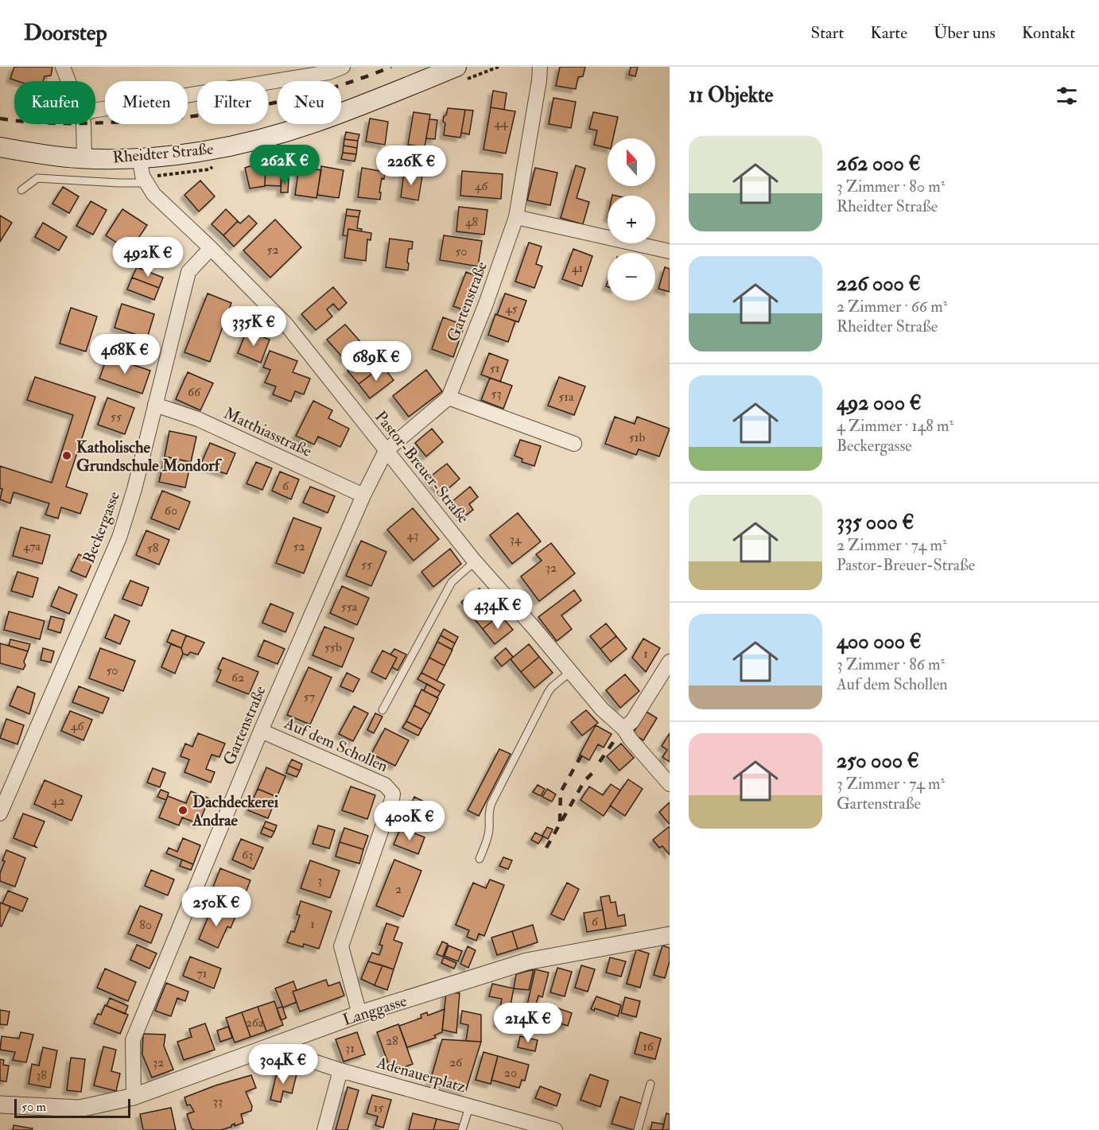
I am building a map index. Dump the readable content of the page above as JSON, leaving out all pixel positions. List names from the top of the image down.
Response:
{
  "streets": {
    "main road": ["Rheidter Straße"],
    "street": [
      "Gartenstraße",
      "Matthiasstraße",
      "Pastor-Breuer-Straße",
      "Beckergasse",
      "Auf dem Schollen",
      "Langgasse",
      "Adenauerplatz"
    ]
  },
  "crossings": [
    ["Rheidter Straße", "Pastor-Breuer-Straße"],
    ["Gartenstraße", "Matthiasstraße"],
    ["Gartenstraße", "Pastor-Breuer-Straße"],
    ["Gartenstraße", "Auf dem Schollen"],
    ["Gartenstraße", "Langgasse"],
    ["Matthiasstraße", "Beckergasse"],
    ["Pastor-Breuer-Straße", "Beckergasse"],
    ["Auf dem Schollen", "Langgasse"],
    ["Langgasse", "Adenauerplatz"]
  ],
  "places": ["Katholische Grundschule Mondorf", "Dachdeckerei Andrae"],
  "house_numbers": [
    "44",
    "46",
    "48",
    "52",
    "50",
    "41",
    "45",
    "51",
    "66",
    "53",
    "51a",
    "55",
    "51b",
    "6",
    "60",
    "43",
    "34",
    "47a",
    "52",
    "58",
    "55",
    "32",
    "55a",
    "55b",
    "1",
    "50",
    "62",
    "57",
    "46",
    "42",
    "63",
    "3",
    "2",
    "6",
    "1",
    "80",
    "71",
    "26a",
    "28",
    "16",
    "31",
    "32",
    "26",
    "20",
    "38",
    "33",
    "15"
  ],
  "scale_bar": "50 m",
  "north": "top",
  "page": {
    "header": "Doorstep",
    "nav": [
      "Start",
      "Karte",
      "Über uns",
      "Kontakt"
    ],
    "heading": "11 Objekte",
    "chip": [
      "Kaufen",
      "Mieten",
      "Filter",
      "Neu"
    ],
    "list": [
      {
        "name": "262 000 €",
        "note": "3 Zimmer · 80 m² · Rheidter Straße"
      },
      {
        "name": "226 000 €",
        "note": "2 Zimmer · 66 m² · Rheidter Straße"
      },
      {
        "name": "492 000 €",
        "note": "4 Zimmer · 148 m² · Beckergasse"
      },
      {
        "name": "335 000 €",
        "note": "2 Zimmer · 74 m² · Pastor-Breuer-Straße"
      },
      {
        "name": "400 000 €",
        "note": "3 Zimmer · 86 m² · Auf dem Schollen"
      },
      {
        "name": "250 000 €",
        "note": "3 Zimmer · 74 m² · Gartenstraße"
      }
    ],
    "map_buttons": ["+", "−"],
    "price": [
      "262K €",
      "226K €",
      "492K €",
      "335K €",
      "468K €",
      "689K €",
      "434K €",
      "400K €",
      "250K €",
      "214K €",
      "304K €"
    ],
    "scale": "50 m"
  }
}
